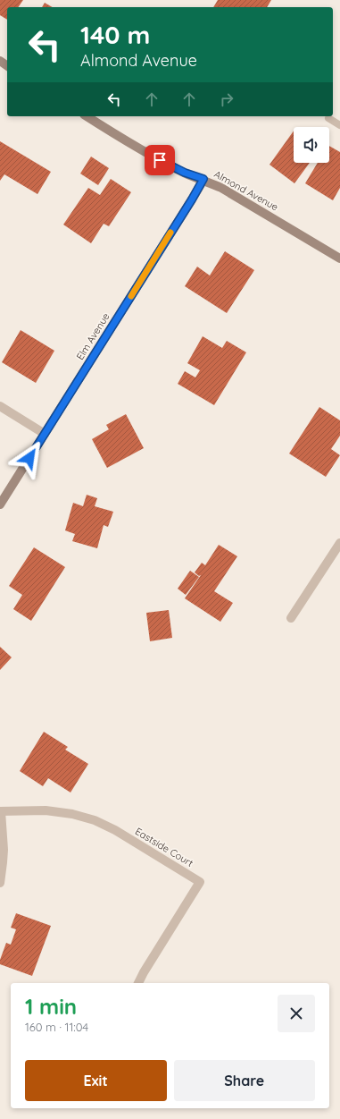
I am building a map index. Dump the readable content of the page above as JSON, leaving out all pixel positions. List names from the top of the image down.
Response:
{
  "streets": {
    "street": ["Almond Avenue", "Elm Avenue", "Eastside Court"]
  },
  "crossings": [
    ["Almond Avenue", "Elm Avenue"]
  ],
  "page": {
    "turn": ["140 m", "Almond Avenue"],
    "heading": ["1 min", "160 m · 11:04"],
    "buttons": ["Exit", "Share"]
  }
}
